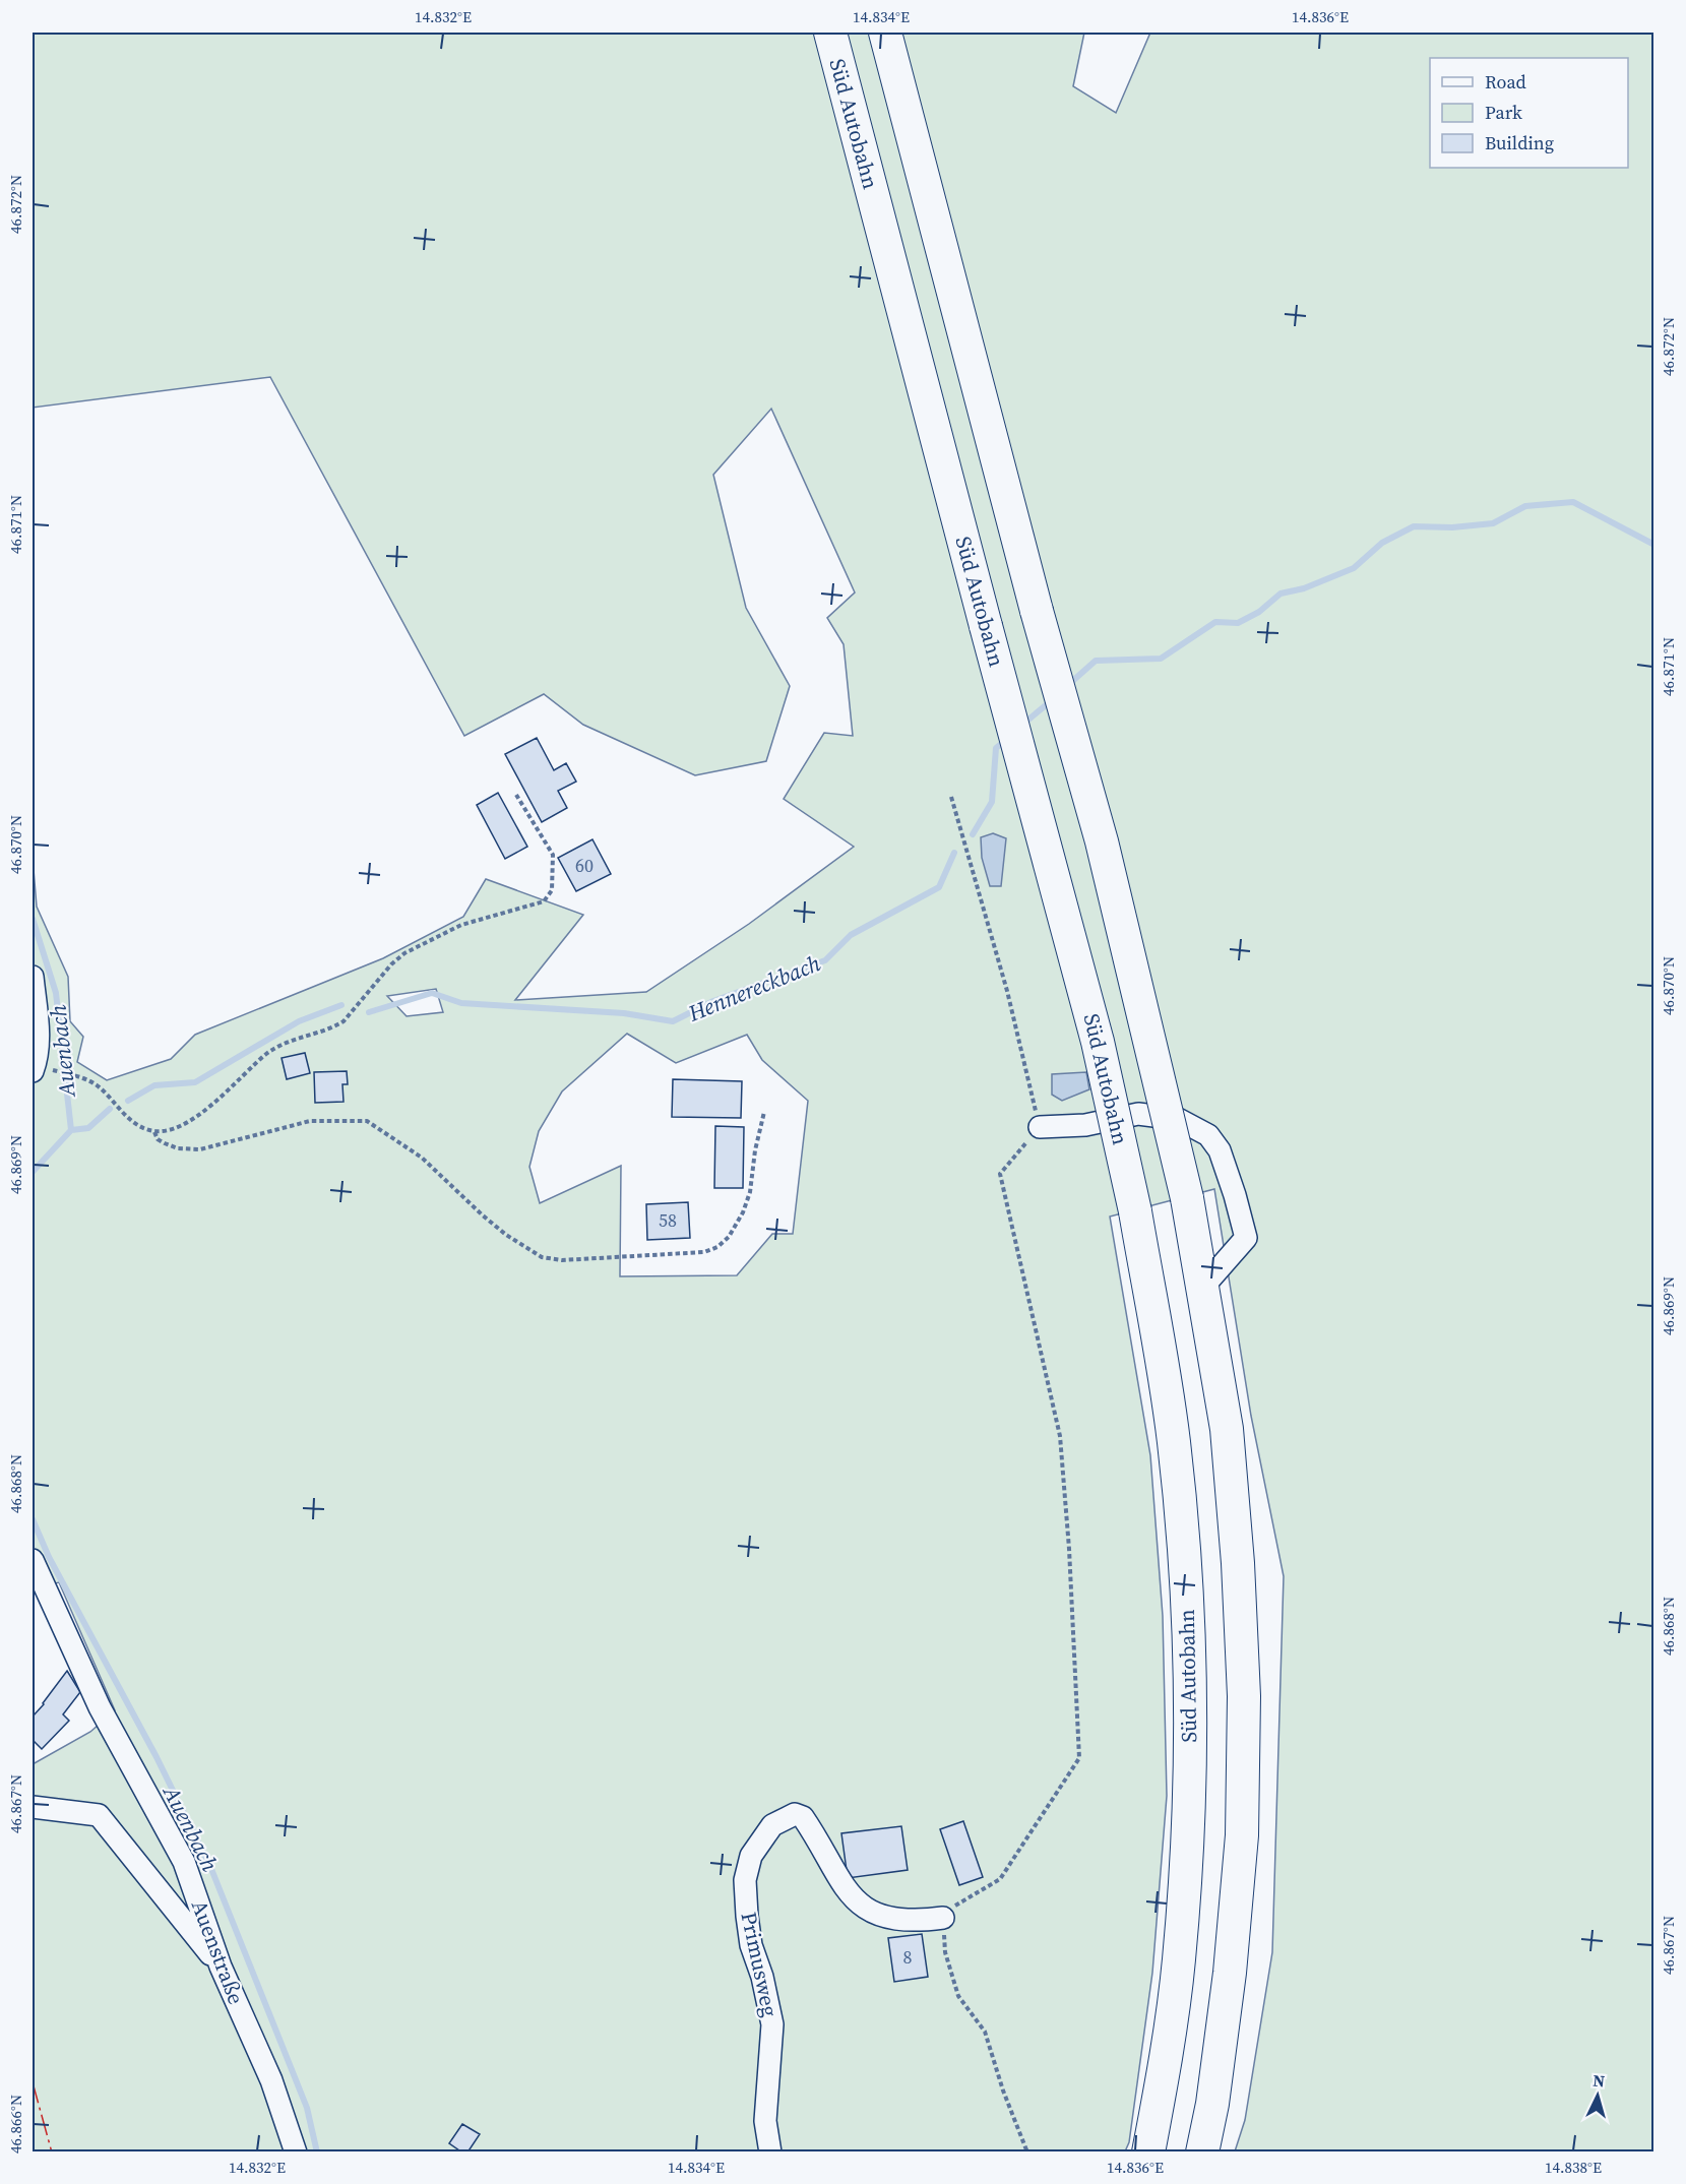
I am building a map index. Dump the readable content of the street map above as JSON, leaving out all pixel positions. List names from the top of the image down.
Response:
{
  "streets": {
    "highway": ["Süd Autobahn"],
    "street": ["Auenstraße", "Primusweg"]
  },
  "water": ["Hennereckbach", "Auenbach"],
  "house_numbers": ["60", "58", "8"],
  "legend": ["Road", "Park", "Building"],
  "north": "top",
  "coordinates": [
    "14.832°E",
    "14.834°E",
    "14.836°E",
    "46.872°N",
    "46.871°N",
    "46.870°N",
    "46.869°N",
    "46.868°N",
    "46.867°N",
    "46.866°N",
    "14.838°E"
  ]
}
